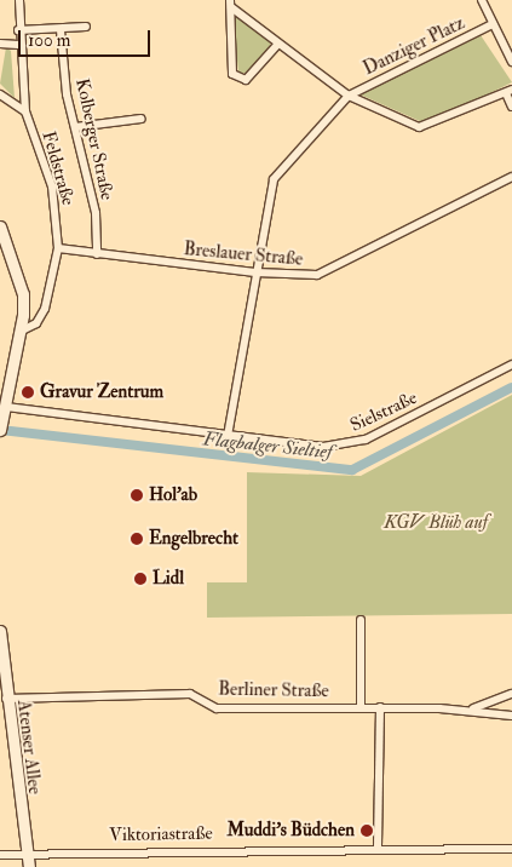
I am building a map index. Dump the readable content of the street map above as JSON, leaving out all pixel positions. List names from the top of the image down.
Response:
{
  "streets": {
    "street": [
      "Danziger Platz",
      "Kolberger Straße",
      "Feldstraße",
      "Breslauer Straße",
      "Sielstraße",
      "Berliner Straße",
      "Atenser Allee",
      "Viktoriastraße"
    ]
  },
  "crossings": [
    ["Kolberger Straße", "Breslauer Straße"],
    ["Feldstraße", "Breslauer Straße"],
    ["Berliner Straße", "Atenser Allee"],
    ["Atenser Allee", "Viktoriastraße"]
  ],
  "water": ["Flagbalger Sieltief"],
  "parks": ["KGV Blüh auf"],
  "places": [
    "Gravur Zentrum",
    "Hol'ab",
    "Engelbrecht",
    "Lidl",
    "Muddi's Büdchen"
  ],
  "scale_bar": "100 m"
}
